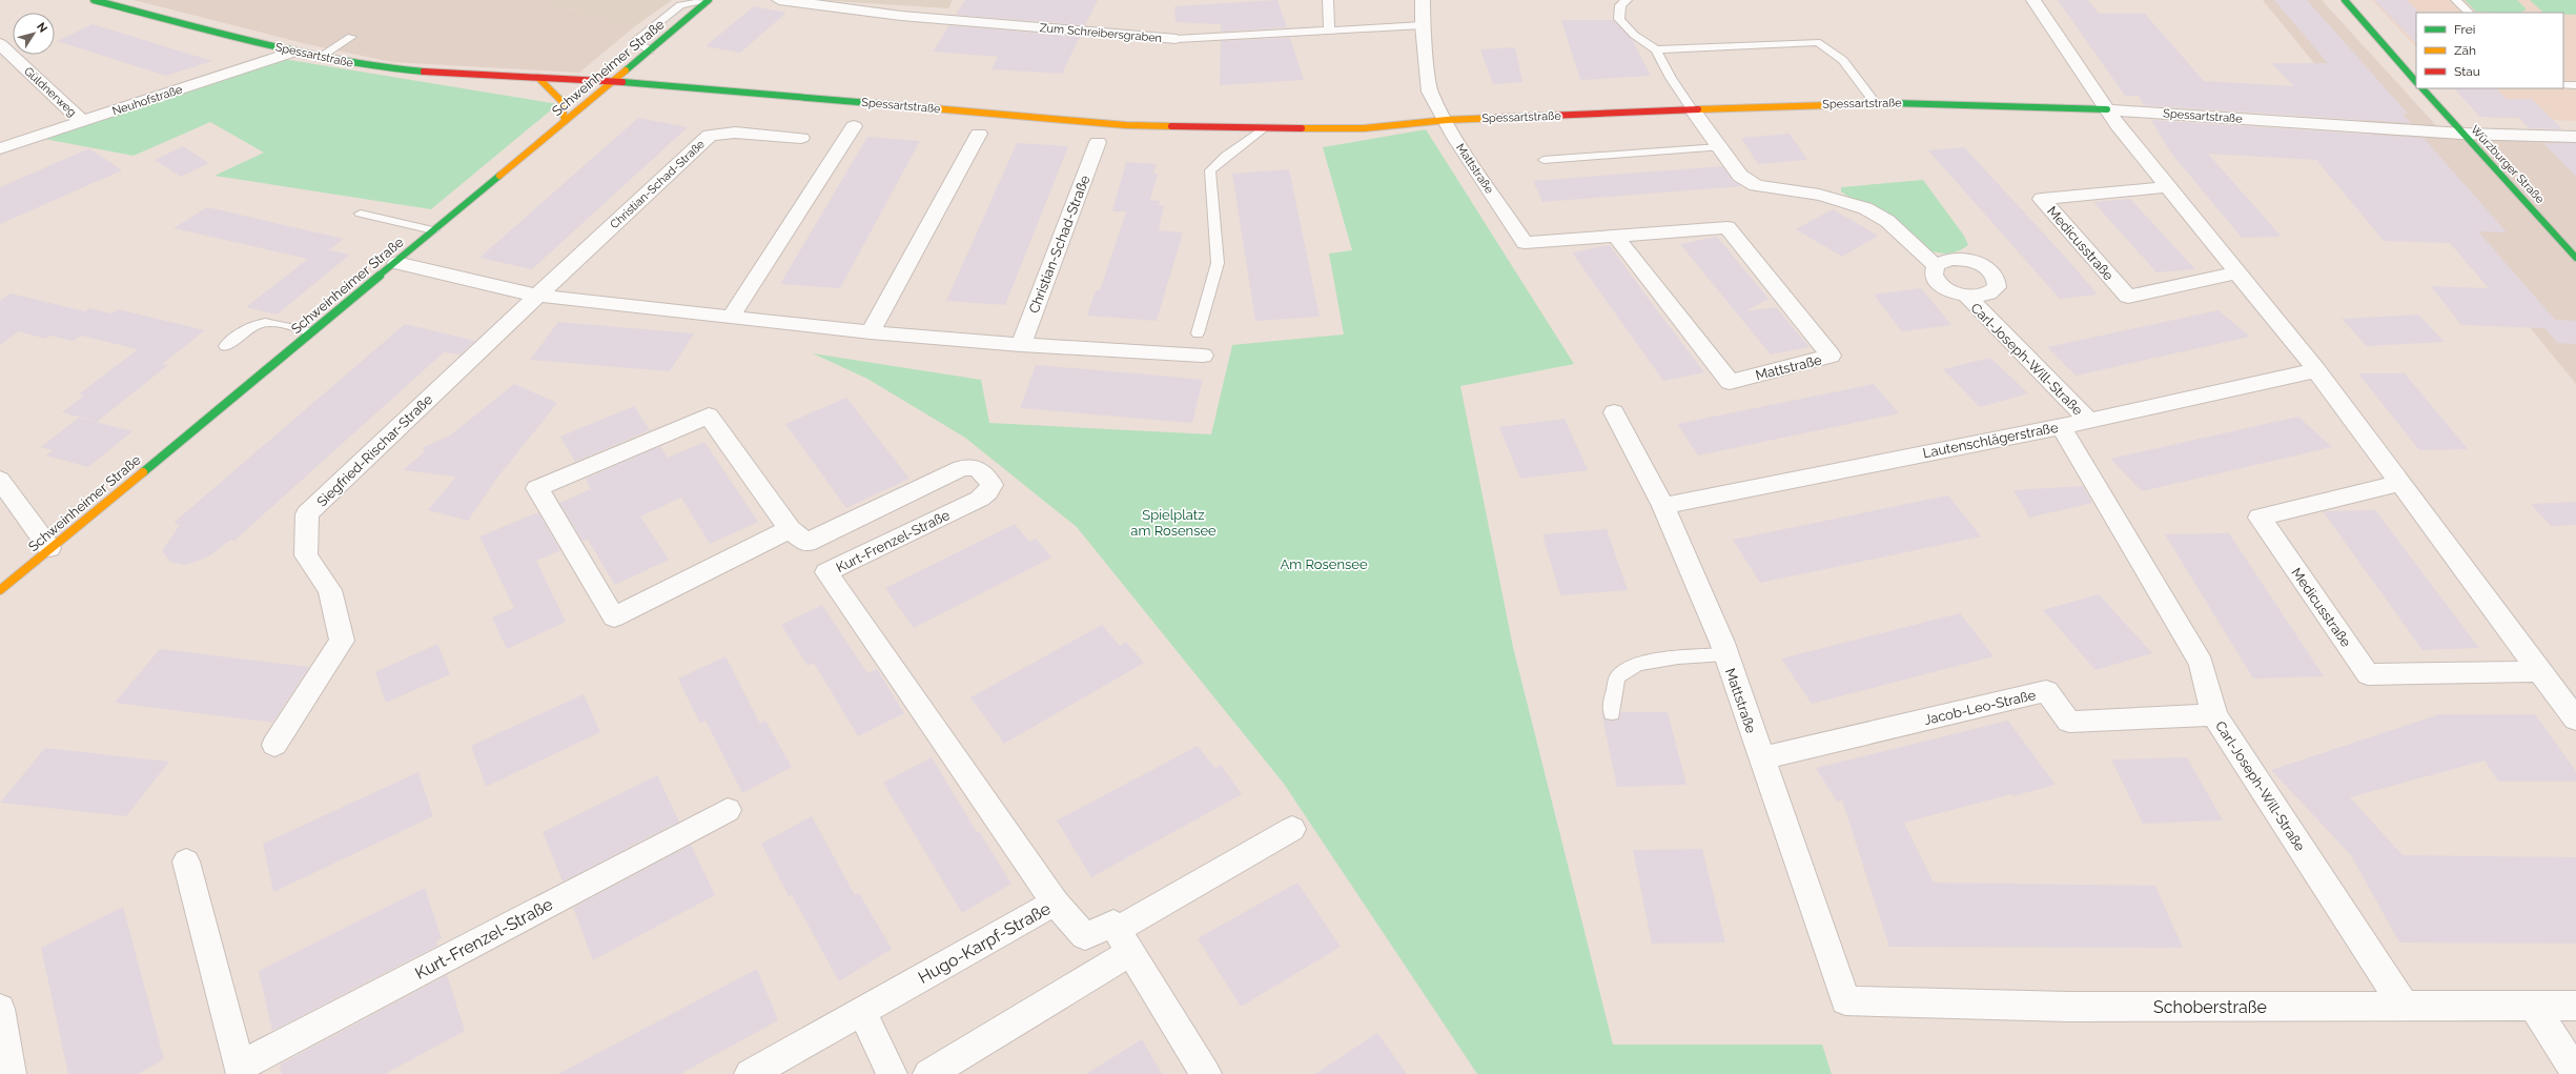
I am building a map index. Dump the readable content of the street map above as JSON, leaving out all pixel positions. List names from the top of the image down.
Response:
{
  "streets": {
    "street": [
      "Zum Schreibersgraben",
      "Spessartstraße",
      "Schweinheimer Straße",
      "Güldnerweg",
      "Neuhofstraße",
      "Würzburger Straße",
      "Mattstraße",
      "Christian-Schad-Straße",
      "Medicusstraße",
      "Carl-Joseph-Will-Straße",
      "Lautenschlägerstraße",
      "Siegfried-Rischar-Straße",
      "Kurt-Frenzel-Straße",
      "Jacob-Leo-Straße",
      "Hugo-Karpf-Straße",
      "Schoberstraße"
    ]
  },
  "crossings": [
    ["Zum Schreibersgraben", "Mattstraße"],
    ["Spessartstraße", "Schweinheimer Straße"],
    ["Spessartstraße", "Neuhofstraße"],
    ["Spessartstraße", "Würzburger Straße"],
    ["Spessartstraße", "Mattstraße"],
    ["Güldnerweg", "Neuhofstraße"],
    ["Mattstraße", "Lautenschlägerstraße"],
    ["Mattstraße", "Jacob-Leo-Straße"],
    ["Mattstraße", "Schoberstraße"],
    ["Christian-Schad-Straße", "Siegfried-Rischar-Straße"],
    ["Carl-Joseph-Will-Straße", "Lautenschlägerstraße"],
    ["Carl-Joseph-Will-Straße", "Jacob-Leo-Straße"],
    ["Carl-Joseph-Will-Straße", "Schoberstraße"],
    ["Kurt-Frenzel-Straße", "Hugo-Karpf-Straße"]
  ],
  "parks": ["Spielplatz am Rosensee", "Am Rosensee"],
  "legend": ["Frei", "Zäh", "Stau"],
  "north": "top right"
}
